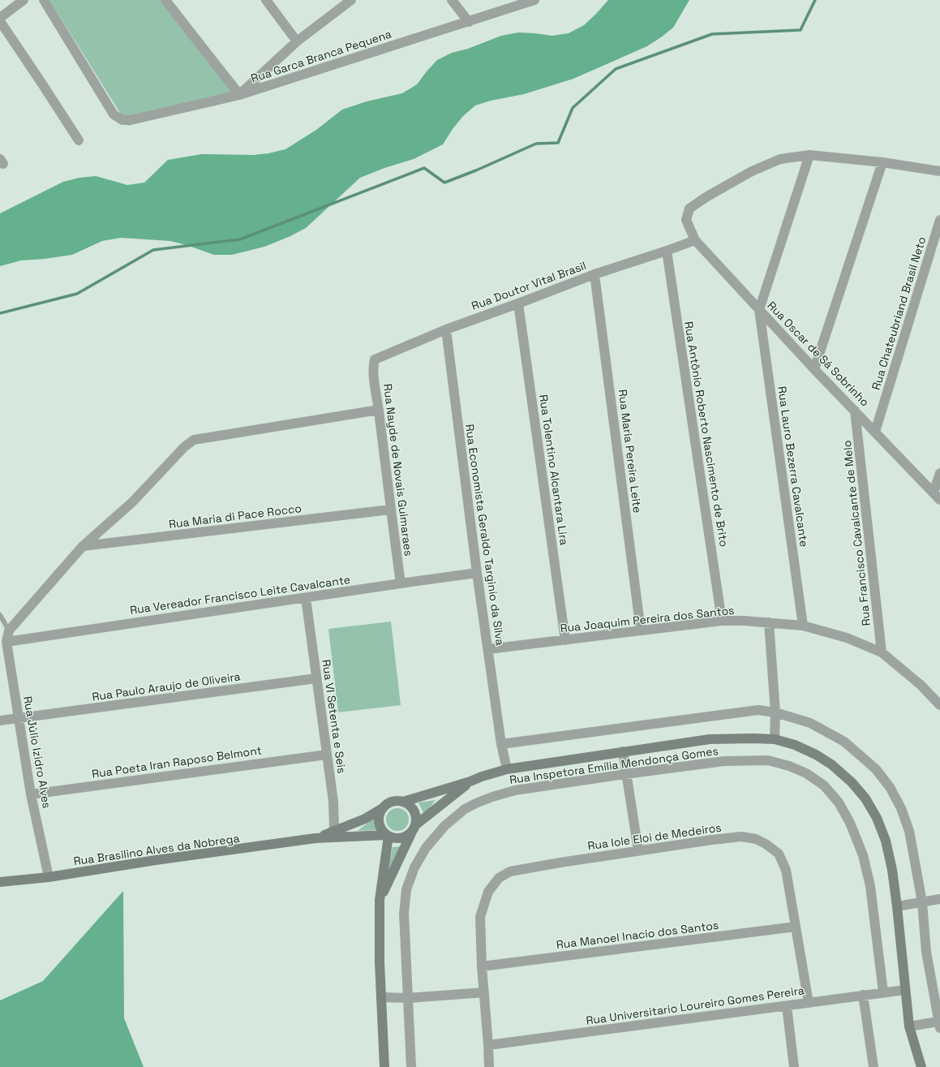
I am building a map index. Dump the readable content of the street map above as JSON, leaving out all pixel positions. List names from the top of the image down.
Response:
{
  "streets": {
    "main road": ["Rua Inspetora Emília Mendonça Gomes", "Rua Brasilino Alves da Nobrega"],
    "street": [
      "Rua Garca Branca Pequena",
      "Rua Doutor Vital Brasil",
      "Rua Chateubriand Brasil Neto",
      "Rua Oscar de Sá Sobrinho",
      "Rua Antônio Roberto Nascimento de Brito",
      "Rua Maria Pereira Leite",
      "Rua Lauro Bezerra Cavalcante",
      "Rua Nayde de Novais Guimaraes",
      "Rua Tolentino Alcantara Lira",
      "Rua Maria di Pace Rocco",
      "Rua Francisco Cavalcante de Melo",
      "Rua Economista Geraldo Targinio da Silva",
      "Rua Vereador Francisco Leite Cavalcante",
      "Rua Joaquim Pereira dos Santos",
      "Rua Paulo Araujo de Oliveira",
      "Rua VI Setenta e Seis",
      "Rua Júlio Izidro Alves",
      "Rua Poeta Iran Raposo Belmont",
      "Rua Iole Eloi de Medeiros",
      "Rua Manoel Inacio dos Santos",
      "Rua Universitario Loureiro Gomes Pereira"
    ]
  },
  "crossings": [
    ["Rua Doutor Vital Brasil", "Rua Oscar de Sá Sobrinho"],
    ["Rua Doutor Vital Brasil", "Rua Antônio Roberto Nascimento de Brito"],
    ["Rua Doutor Vital Brasil", "Rua Maria Pereira Leite"],
    ["Rua Doutor Vital Brasil", "Rua Nayde de Novais Guimaraes"],
    ["Rua Doutor Vital Brasil", "Rua Tolentino Alcantara Lira"],
    ["Rua Doutor Vital Brasil", "Rua Economista Geraldo Targinio da Silva"],
    ["Rua Chateubriand Brasil Neto", "Rua Oscar de Sá Sobrinho"],
    ["Rua Oscar de Sá Sobrinho", "Rua Lauro Bezerra Cavalcante"],
    ["Rua Oscar de Sá Sobrinho", "Rua Francisco Cavalcante de Melo"],
    ["Rua Antônio Roberto Nascimento de Brito", "Rua Joaquim Pereira dos Santos"],
    ["Rua Maria Pereira Leite", "Rua Joaquim Pereira dos Santos"],
    ["Rua Lauro Bezerra Cavalcante", "Rua Joaquim Pereira dos Santos"],
    ["Rua Nayde de Novais Guimaraes", "Rua Maria di Pace Rocco"],
    ["Rua Nayde de Novais Guimaraes", "Rua Vereador Francisco Leite Cavalcante"],
    ["Rua Tolentino Alcantara Lira", "Rua Joaquim Pereira dos Santos"],
    ["Rua Francisco Cavalcante de Melo", "Rua Joaquim Pereira dos Santos"],
    ["Rua Economista Geraldo Targinio da Silva", "Rua Vereador Francisco Leite Cavalcante"],
    ["Rua Economista Geraldo Targinio da Silva", "Rua Joaquim Pereira dos Santos"],
    ["Rua Economista Geraldo Targinio da Silva", "Rua Inspetora Emília Mendonça Gomes"],
    ["Rua Vereador Francisco Leite Cavalcante", "Rua VI Setenta e Seis"],
    ["Rua Vereador Francisco Leite Cavalcante", "Rua Júlio Izidro Alves"],
    ["Rua Paulo Araujo de Oliveira", "Rua VI Setenta e Seis"],
    ["Rua Paulo Araujo de Oliveira", "Rua Júlio Izidro Alves"],
    ["Rua VI Setenta e Seis", "Rua Poeta Iran Raposo Belmont"],
    ["Rua VI Setenta e Seis", "Rua Brasilino Alves da Nobrega"],
    ["Rua Júlio Izidro Alves", "Rua Poeta Iran Raposo Belmont"],
    ["Rua Júlio Izidro Alves", "Rua Brasilino Alves da Nobrega"],
    ["Rua Inspetora Emília Mendonça Gomes", "Rua Brasilino Alves da Nobrega"],
    ["Rua Inspetora Emília Mendonça Gomes", "Rua Universitario Loureiro Gomes Pereira"],
    ["Rua Iole Eloi de Medeiros", "Rua Manoel Inacio dos Santos"],
    ["Rua Iole Eloi de Medeiros", "Rua Universitario Loureiro Gomes Pereira"]
  ]
}
